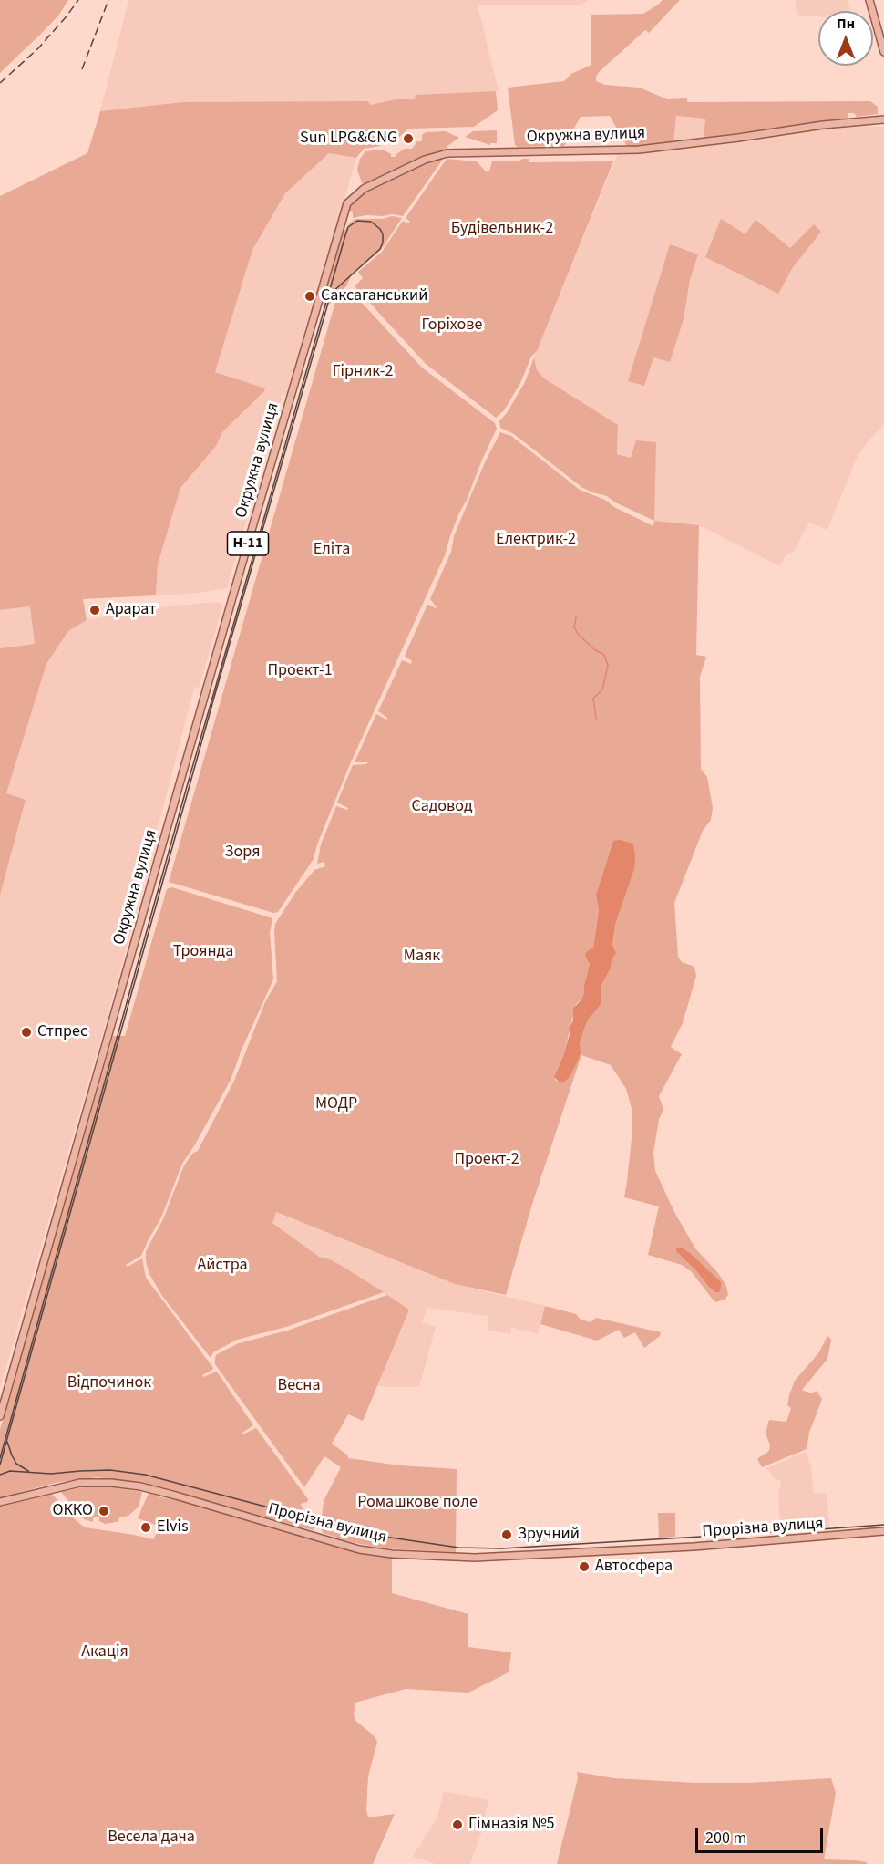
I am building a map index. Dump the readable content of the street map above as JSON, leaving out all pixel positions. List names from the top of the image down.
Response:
{
  "streets": {
    "main road": ["Окружна вулиця", "Н-11", "Прорізна вулиця"]
  },
  "parks": [
    "Будівельник-2",
    "Горіхове",
    "Гірник-2",
    "Електрик-2",
    "Еліта",
    "Проект-1",
    "Садовод",
    "Зоря",
    "Троянда",
    "Маяк",
    "МОДР",
    "Проект-2",
    "Айстра",
    "Відпочинок",
    "Весна",
    "Ромашкове поле",
    "Акація",
    "Весела дача"
  ],
  "places": [
    "Sun LPG&CNG",
    "Саксаганський",
    "Арарат",
    "Стпрес",
    "ОККО",
    "Elvis",
    "Зручний",
    "Автосфера",
    "Гімназія №5"
  ],
  "scale_bar": "200 m",
  "north": "top"
}
